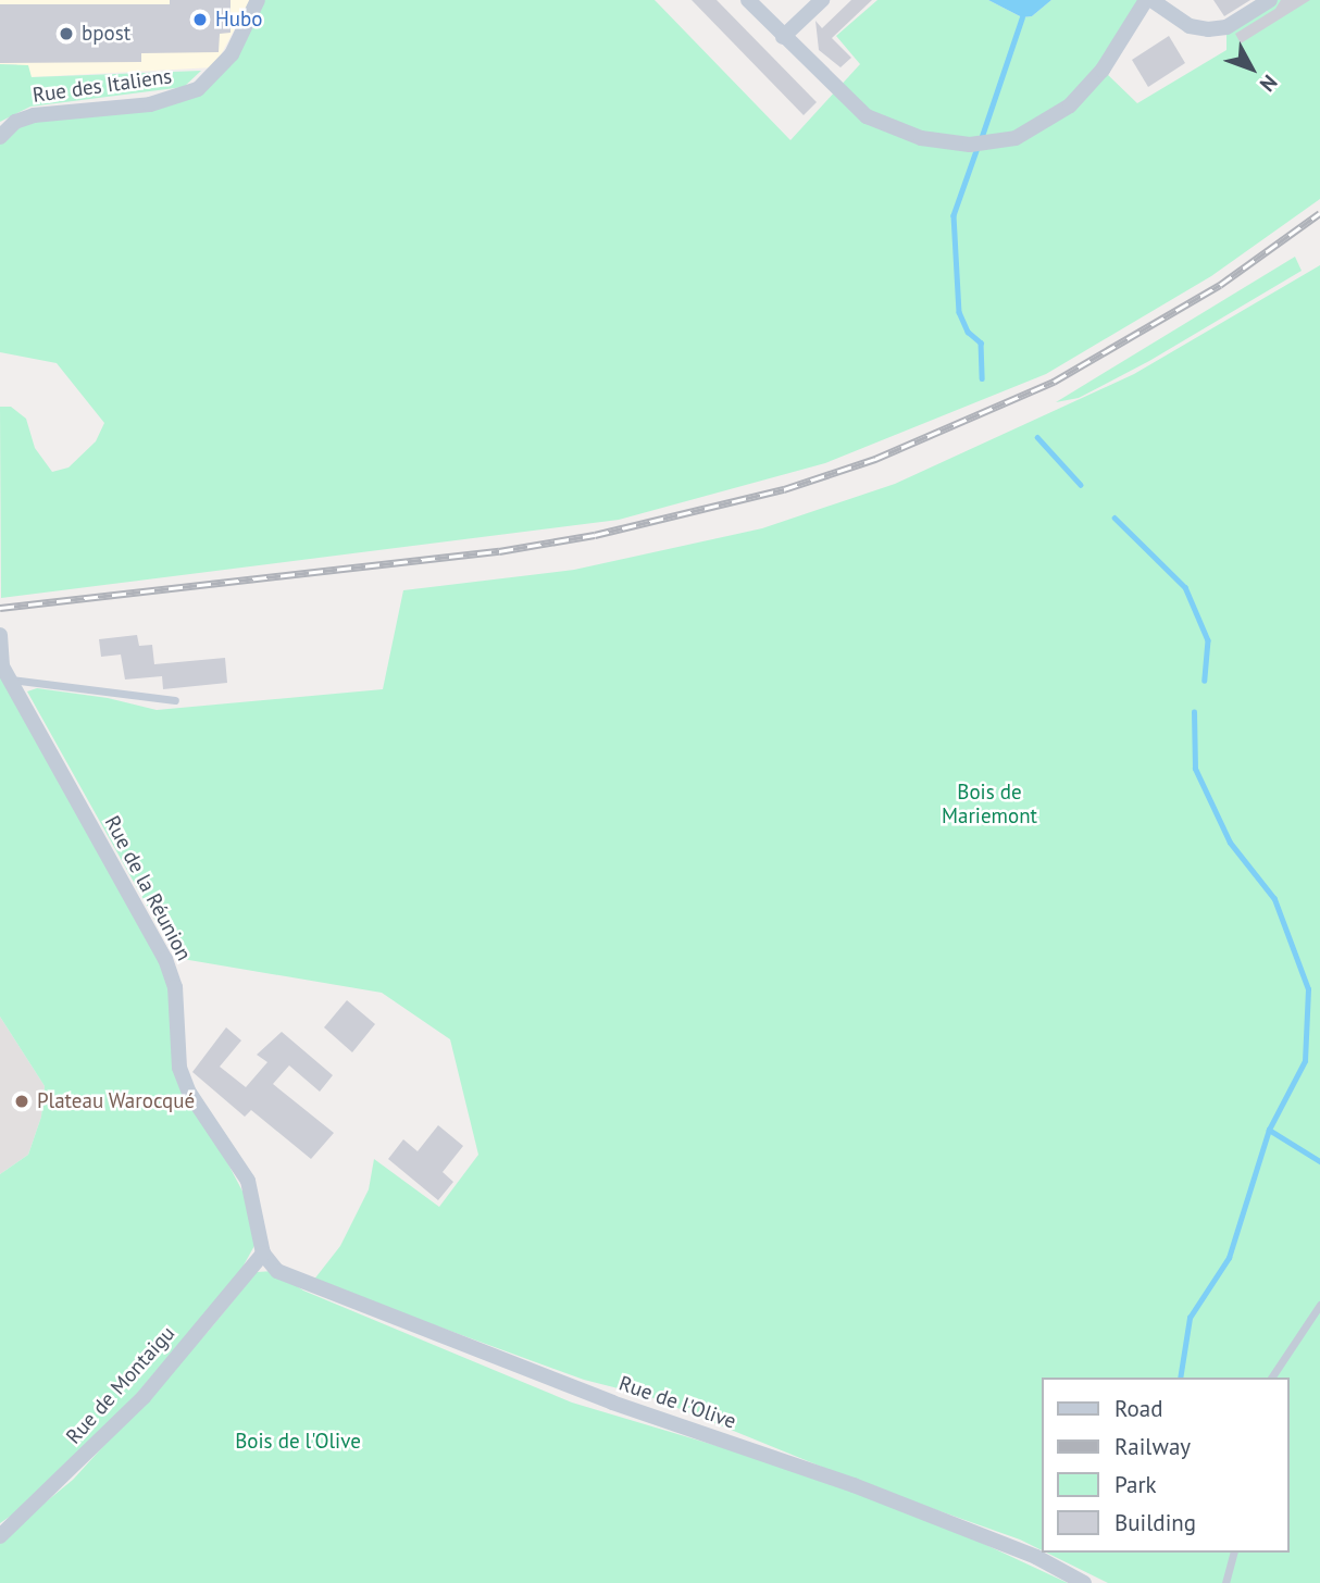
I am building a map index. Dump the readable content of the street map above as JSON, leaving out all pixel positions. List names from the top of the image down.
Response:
{
  "streets": {
    "street": [
      "Rue des Italiens",
      "Rue de la Réunion",
      "Rue de Montaigu",
      "Rue de l'Olive"
    ]
  },
  "crossings": [
    ["Rue de la Réunion", "Rue de Montaigu"],
    ["Rue de la Réunion", "Rue de l'Olive"],
    ["Rue de Montaigu", "Rue de l'Olive"]
  ],
  "parks": ["Bois de Mariemont", "Bois de l'Olive"],
  "places": ["Hubo", "bpost", "Plateau Warocqué"],
  "legend": [
    "Road",
    "Railway",
    "Park",
    "Building"
  ],
  "north": "bottom right"
}
